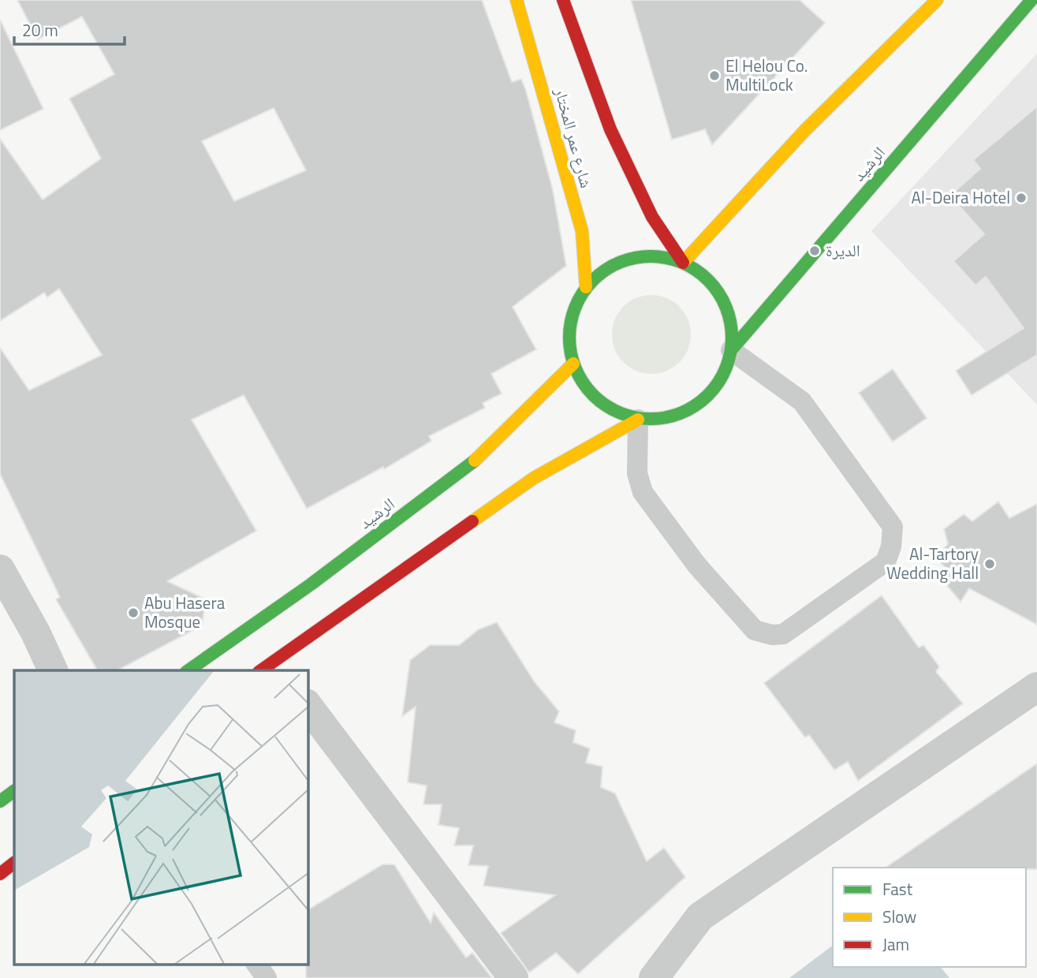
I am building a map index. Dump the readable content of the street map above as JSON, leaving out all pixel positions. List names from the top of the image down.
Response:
{
  "streets": {
    "main road": ["شارع عمر المختار", "الرشيد"]
  },
  "crossings": [
    ["شارع عمر المختار", "الرشيد"]
  ],
  "places": [
    "El Helou Co. MultiLock",
    "Al-Deira Hotel",
    "الديرة",
    "Al-Tartory Wedding Hall",
    "Abu Hasera Mosque"
  ],
  "legend": ["Fast", "Slow", "Jam"],
  "scale_bar": "20 m"
}
